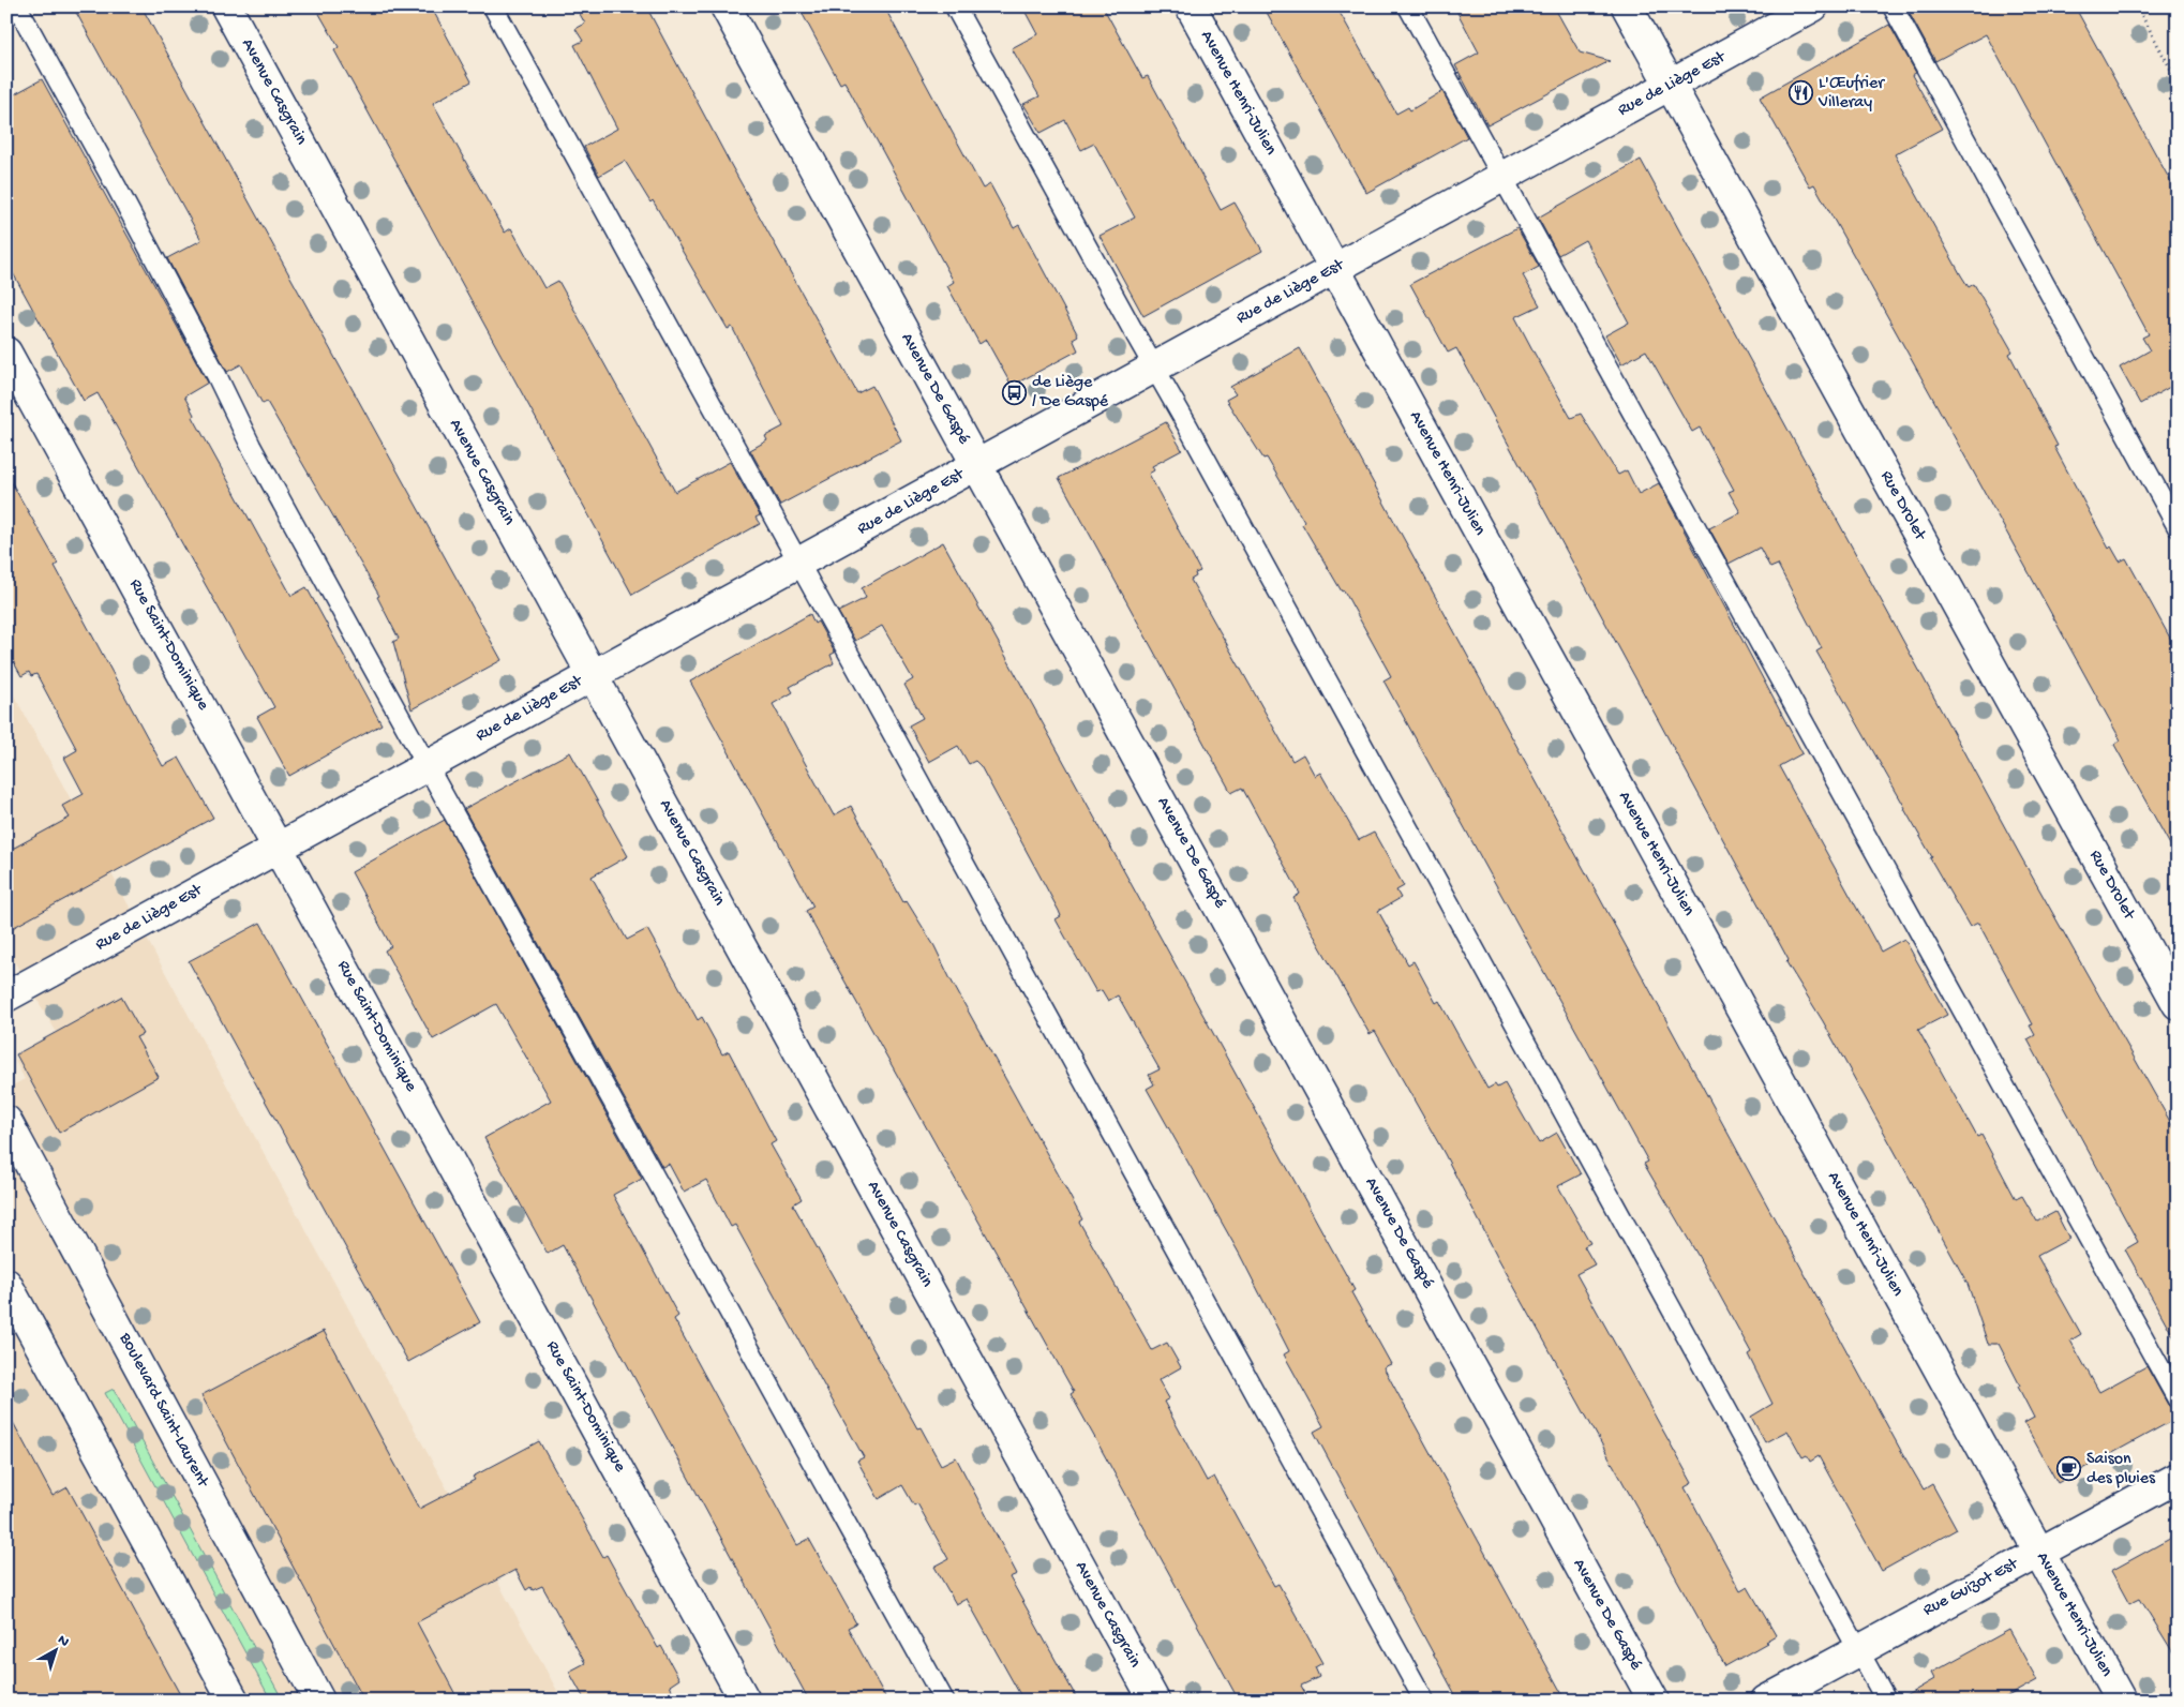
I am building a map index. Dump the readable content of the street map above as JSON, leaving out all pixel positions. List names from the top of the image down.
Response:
{
  "streets": {
    "street": [
      "Rue de Liège Est",
      "Avenue Casgrain",
      "Avenue Henri-Julien",
      "Avenue De Gaspé",
      "Rue Drolet",
      "Rue Saint-Dominique",
      "Boulevard Saint-Laurent",
      "Rue Guizot Est"
    ]
  },
  "crossings": [
    ["Rue de Liège Est", "Avenue Casgrain"],
    ["Rue de Liège Est", "Avenue Henri-Julien"],
    ["Rue de Liège Est", "Avenue De Gaspé"],
    ["Rue de Liège Est", "Rue Drolet"],
    ["Rue de Liège Est", "Rue Saint-Dominique"],
    ["Avenue Henri-Julien", "Rue Guizot Est"]
  ],
  "places": {
    "restaurant": ["L'Œufrier Villeray"],
    "bus stop": ["de Liège / De Gaspé"],
    "cafe": ["Saison des pluies"]
  },
  "north": "top right"
}
